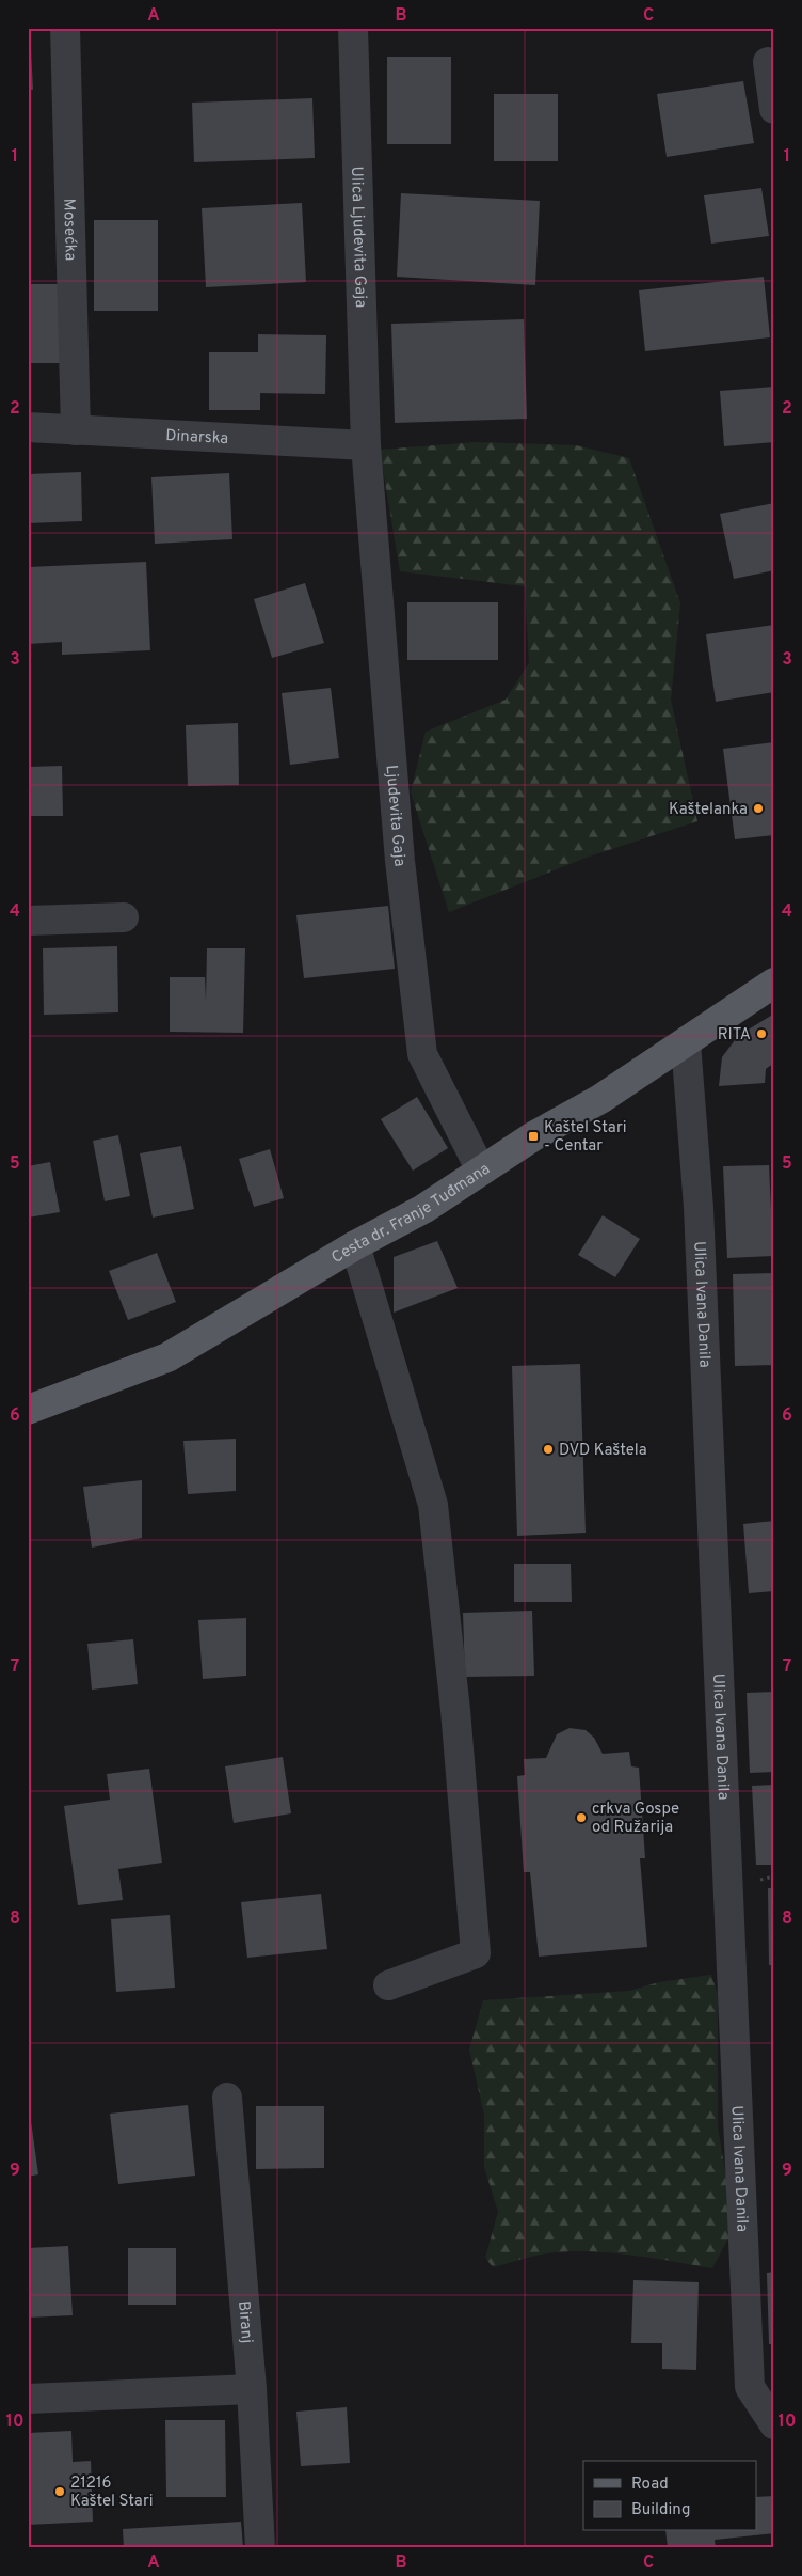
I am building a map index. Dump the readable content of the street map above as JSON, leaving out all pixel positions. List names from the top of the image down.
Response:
{
  "streets": {
    "main road": ["Cesta dr. Franje Tuđmana"],
    "street": [
      "Mosećka",
      "Ulica Ljudevita Gaja",
      "Dinarska",
      "Ljudevita Gaja",
      "Ulica Ivana Danila",
      "Biranj"
    ]
  },
  "crossings": [
    ["Mosećka", "Dinarska"],
    ["Ulica Ljudevita Gaja", "Dinarska"],
    ["Ulica Ljudevita Gaja", "Ljudevita Gaja"],
    ["Dinarska", "Ljudevita Gaja"],
    ["Ljudevita Gaja", "Cesta dr. Franje Tuđmana"],
    ["Cesta dr. Franje Tuđmana", "Ulica Ivana Danila"]
  ],
  "places": {
    "other": [
      "Kaštelanka",
      "RITA",
      "DVD Kaštela",
      "crkva Gospe od Ružarija",
      "21216 Kaštel Stari"
    ],
    "transit": ["Kaštel Stari - Centar"]
  },
  "legend": ["Road", "Building"],
  "grid": {
    "columns": ["A", "B", "C"],
    "rows": [
      "1",
      "2",
      "3",
      "4",
      "5",
      "6",
      "7",
      "8",
      "9",
      "10"
    ]
  }
}
